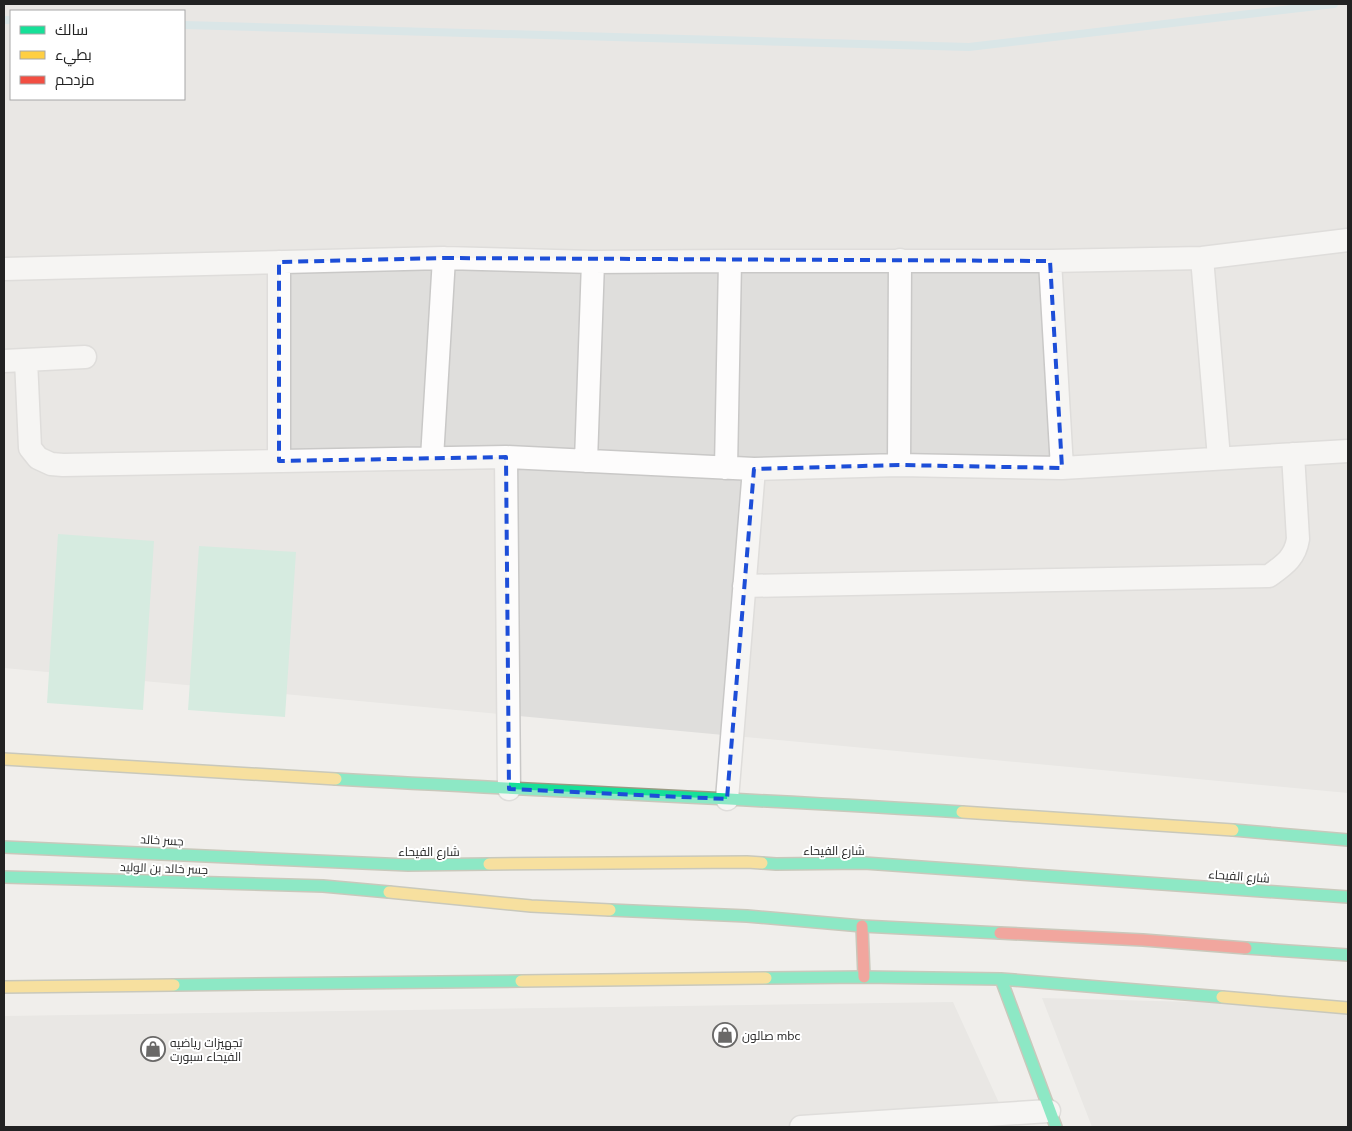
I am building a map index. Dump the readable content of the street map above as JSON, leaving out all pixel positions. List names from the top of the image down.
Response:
{
  "streets": {
    "main road": ["جسر خالد", "شارع الفيحاء", "جسر خالد بن الوليد"]
  },
  "crossings": [
    ["جسر خالد", "شارع الفيحاء"]
  ],
  "places": {
    "shop": ["صالون mbc", "تجهيزات رياضيه الفيحاء سبورت"]
  },
  "legend": ["سالك", "بطيء", "مزدحم"]
}
